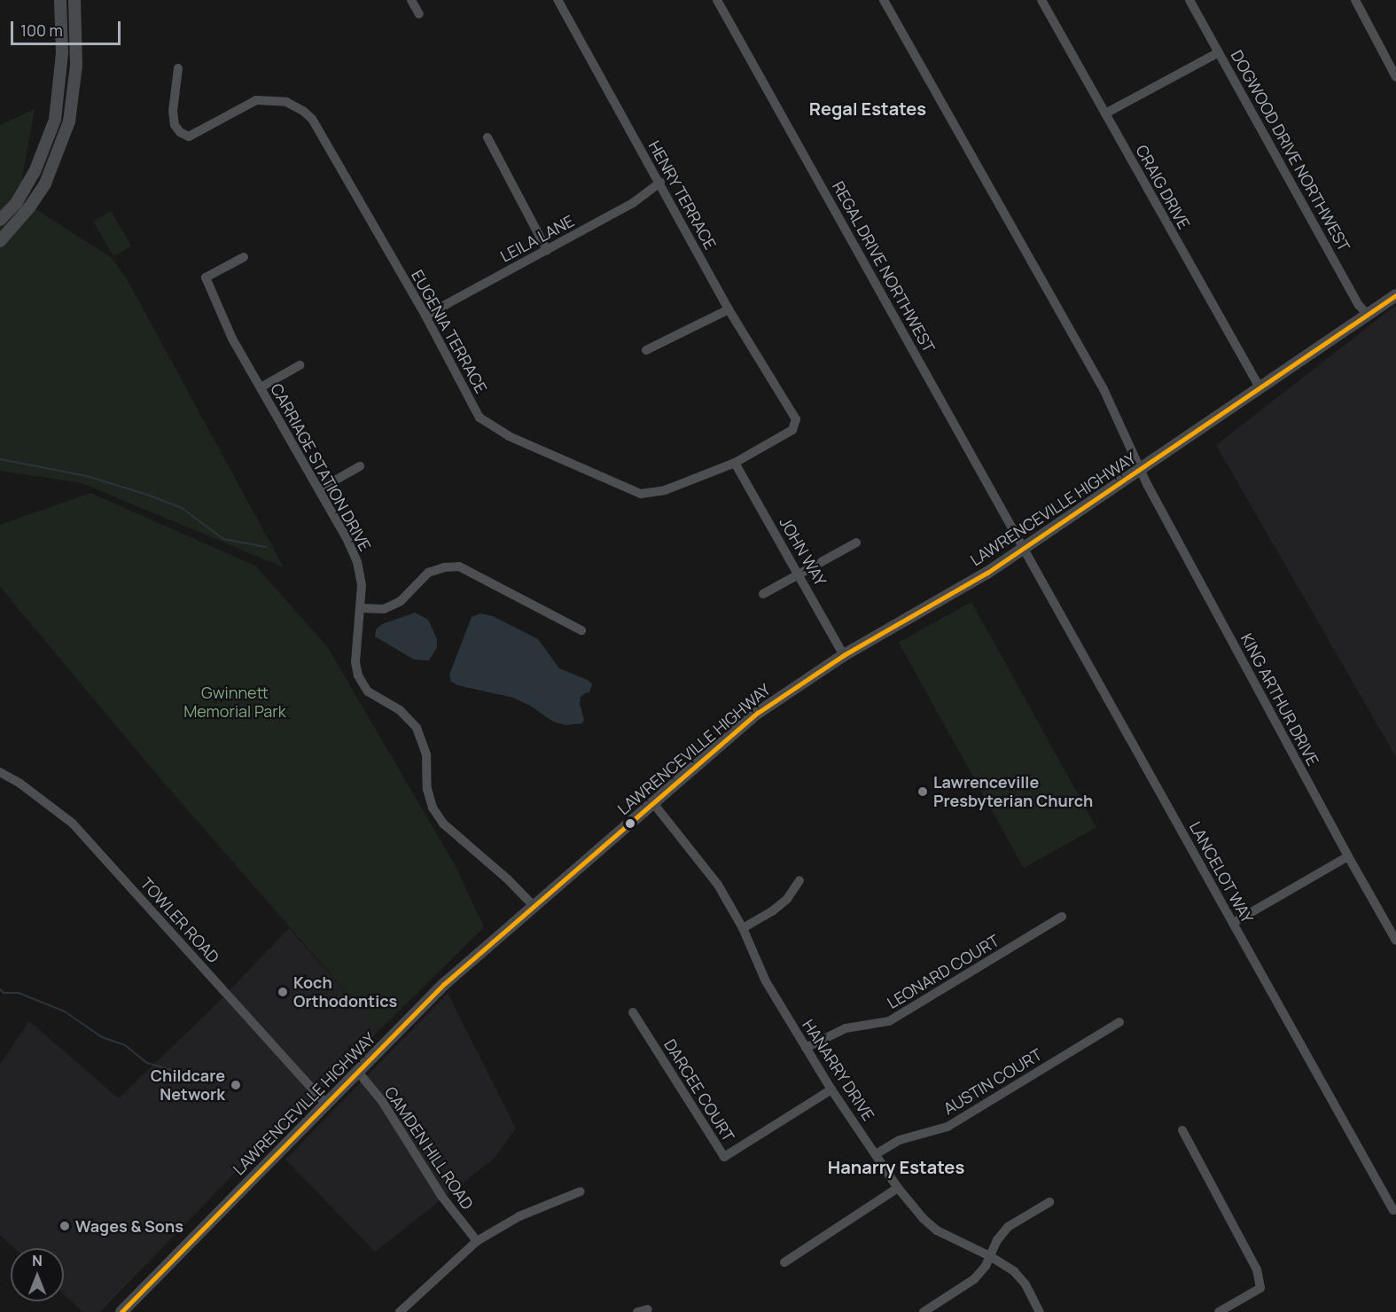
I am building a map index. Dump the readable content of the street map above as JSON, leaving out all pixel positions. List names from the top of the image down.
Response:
{
  "streets": {
    "main road": ["LAWRENCEVILLE HIGHWAY"],
    "street": [
      "DOGWOOD DRIVE NORTHWEST",
      "CRAIG DRIVE",
      "HENRY TERRACE",
      "LEILA LANE",
      "REGAL DRIVE NORTHWEST",
      "EUGENIA TERRACE",
      "CARRIAGE STATION DRIVE",
      "JOHN WAY",
      "KING ARTHUR DRIVE",
      "LANCELOT WAY",
      "TOWLER ROAD",
      "LEONARD COURT",
      "HANARRY DRIVE",
      "AUSTIN COURT",
      "DARCEE COURT",
      "CAMDEN HILL ROAD"
    ]
  },
  "crossings": [
    ["DOGWOOD DRIVE NORTHWEST", "LAWRENCEVILLE HIGHWAY"],
    ["CRAIG DRIVE", "LAWRENCEVILLE HIGHWAY"],
    ["HENRY TERRACE", "LEILA LANE"],
    ["HENRY TERRACE", "EUGENIA TERRACE"],
    ["LEILA LANE", "EUGENIA TERRACE"],
    ["REGAL DRIVE NORTHWEST", "LAWRENCEVILLE HIGHWAY"],
    ["REGAL DRIVE NORTHWEST", "LANCELOT WAY"],
    ["EUGENIA TERRACE", "JOHN WAY"],
    ["CARRIAGE STATION DRIVE", "LAWRENCEVILLE HIGHWAY"],
    ["LAWRENCEVILLE HIGHWAY", "JOHN WAY"],
    ["LAWRENCEVILLE HIGHWAY", "KING ARTHUR DRIVE"],
    ["LAWRENCEVILLE HIGHWAY", "LANCELOT WAY"],
    ["LAWRENCEVILLE HIGHWAY", "TOWLER ROAD"],
    ["LAWRENCEVILLE HIGHWAY", "HANARRY DRIVE"],
    ["LAWRENCEVILLE HIGHWAY", "CAMDEN HILL ROAD"],
    ["LEONARD COURT", "HANARRY DRIVE"],
    ["HANARRY DRIVE", "AUSTIN COURT"],
    ["HANARRY DRIVE", "DARCEE COURT"]
  ],
  "districts": ["Regal Estates", "Hanarry Estates"],
  "parks": ["Gwinnett Memorial Park"],
  "places": [
    "Lawrenceville Presbyterian Church",
    "Koch Orthodontics",
    "Childcare Network",
    "Wages & Sons"
  ],
  "scale_bar": "100 m",
  "north": "top"
}
